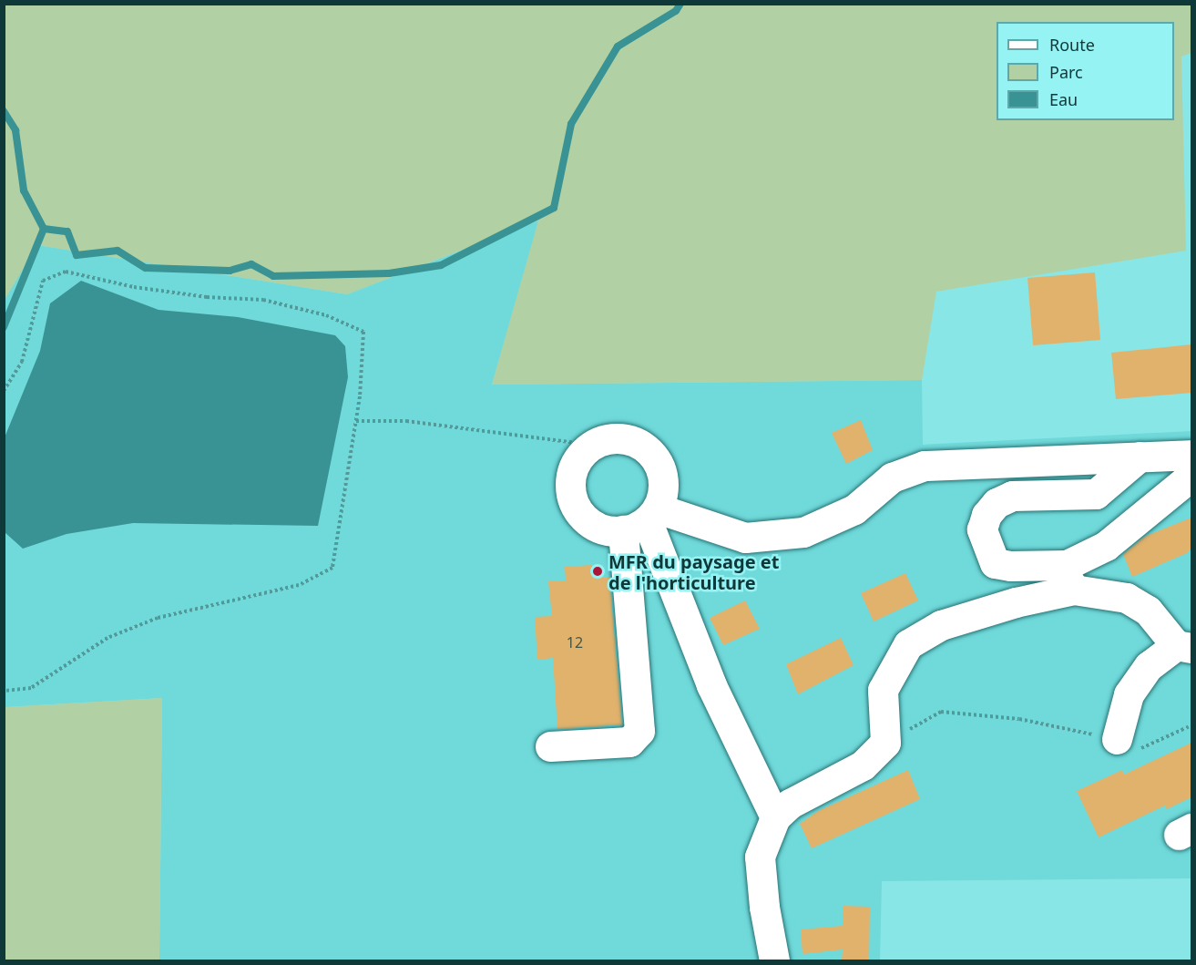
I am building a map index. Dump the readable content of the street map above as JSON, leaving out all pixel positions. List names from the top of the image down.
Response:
{
  "places": ["MFR du paysage et de l'horticulture"],
  "house_numbers": ["12"],
  "legend": ["Route", "Parc", "Eau"]
}
